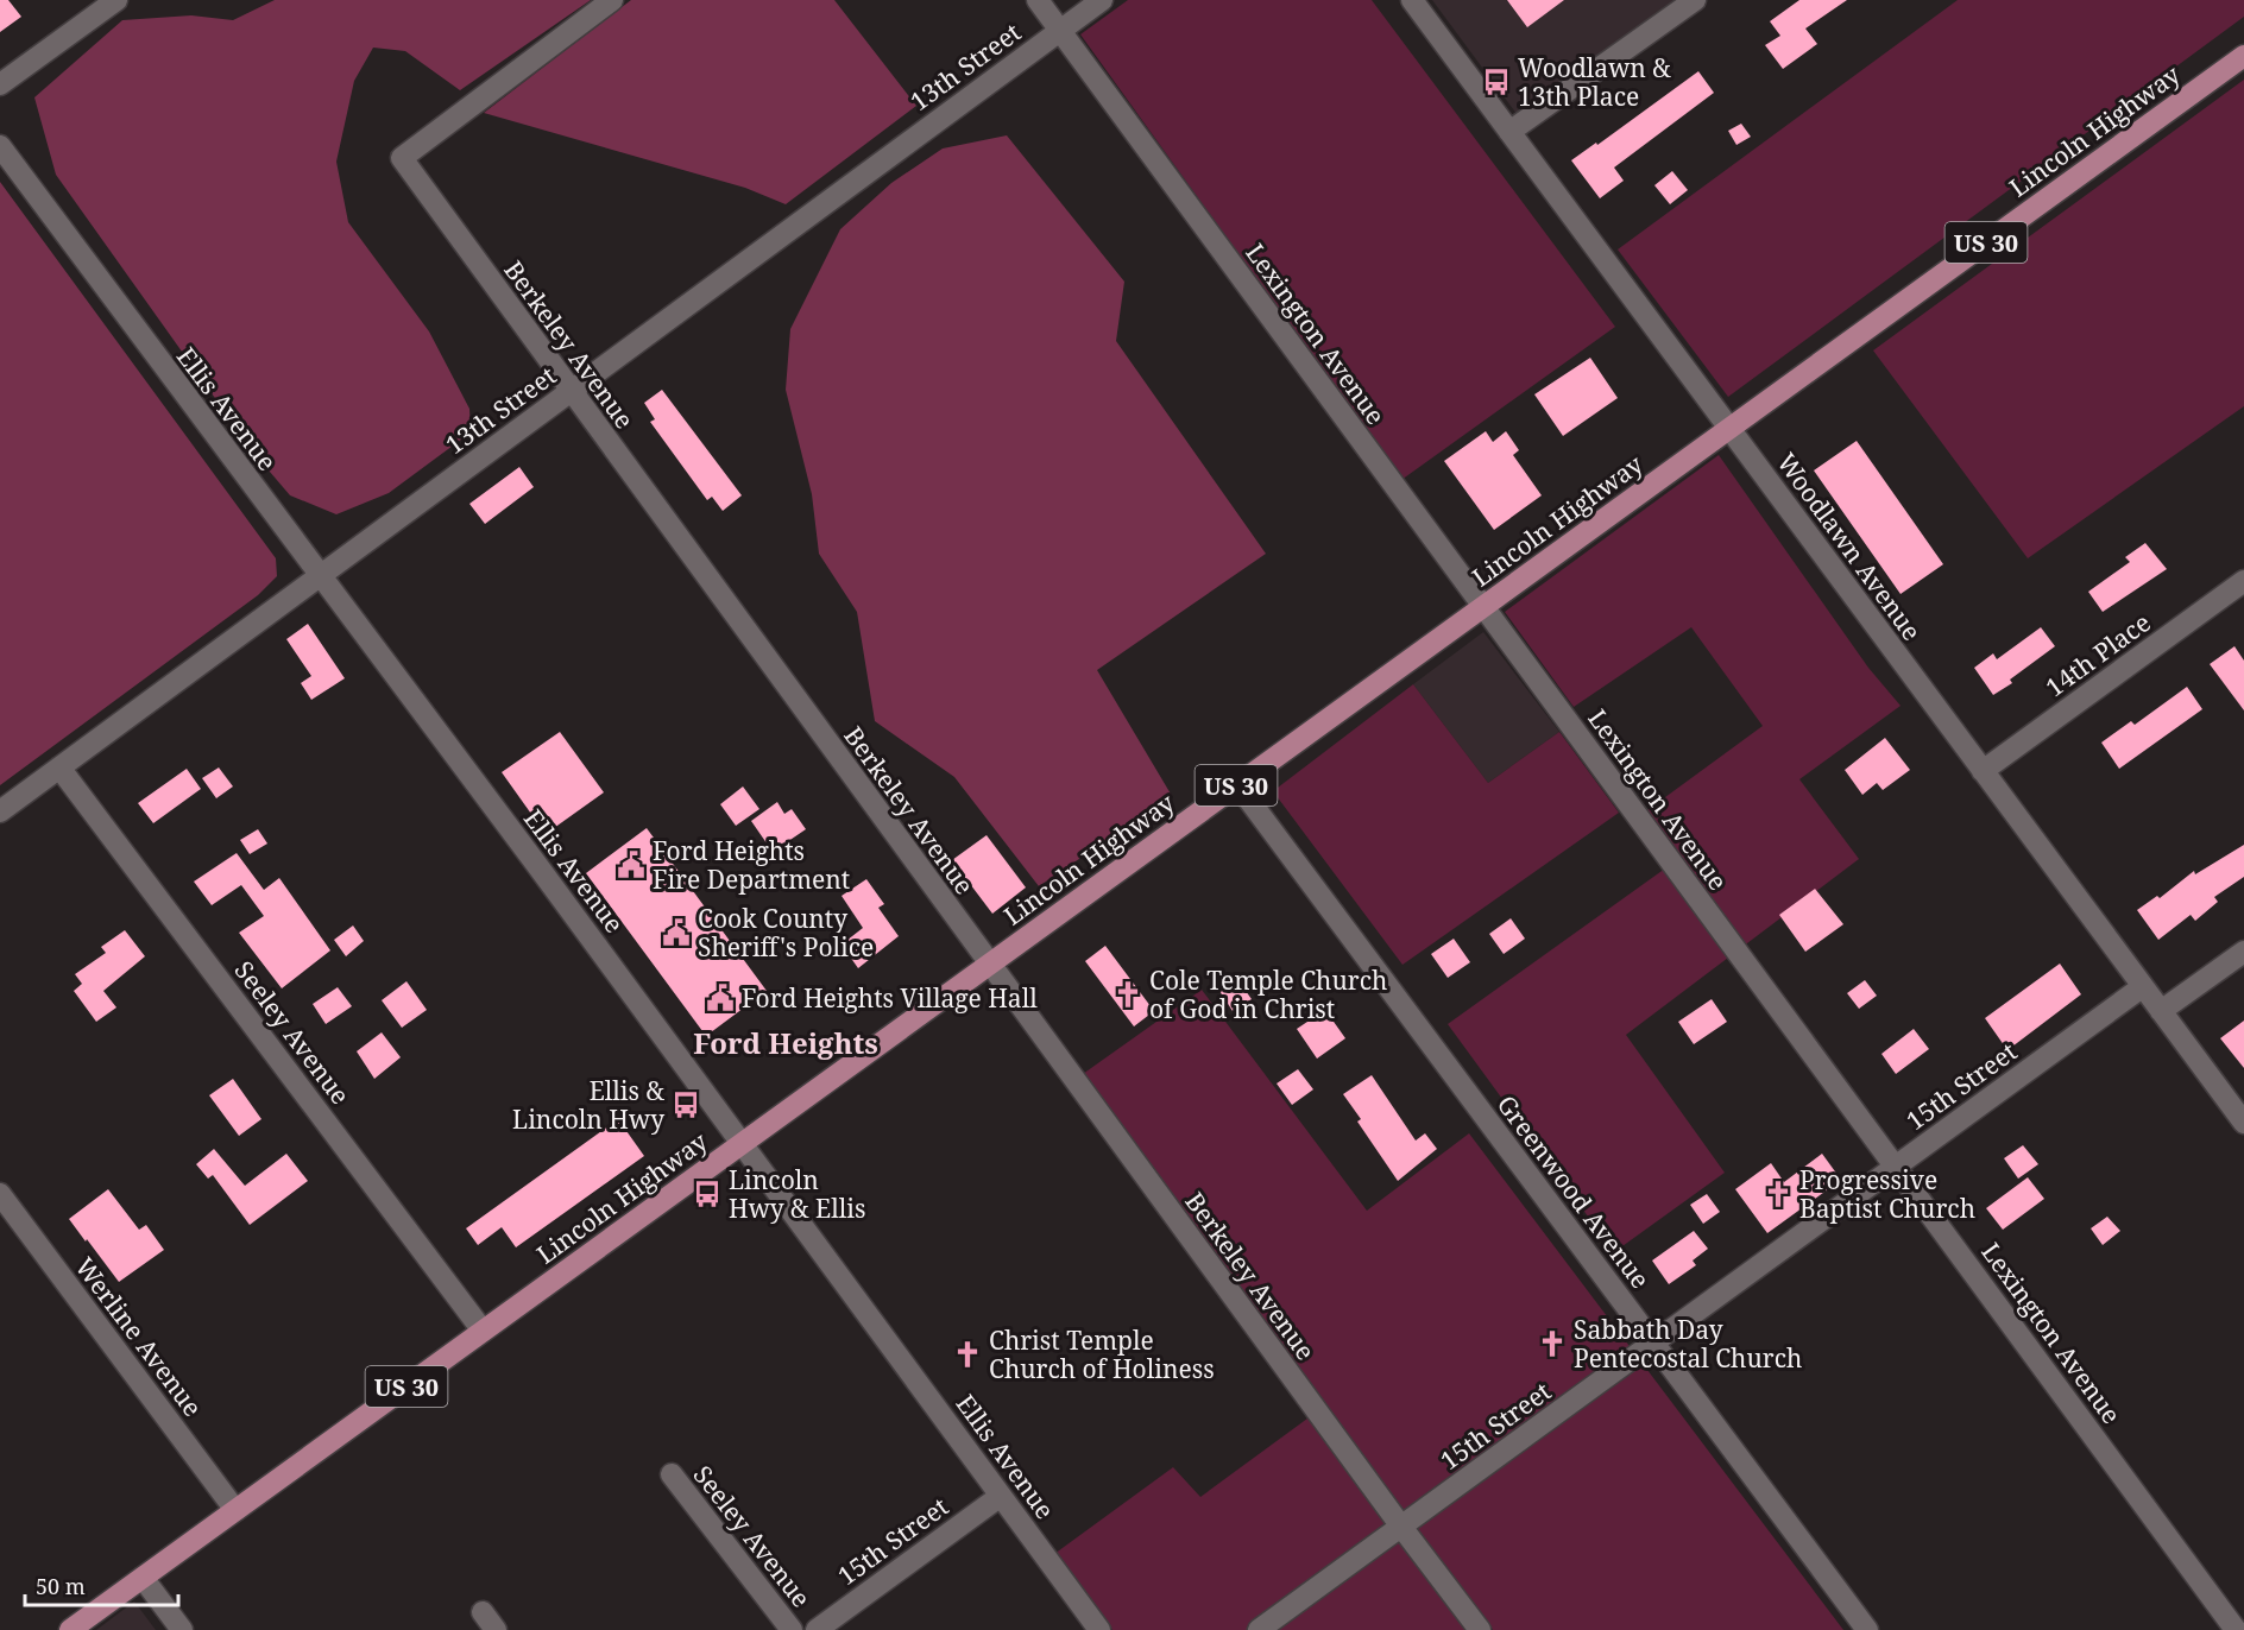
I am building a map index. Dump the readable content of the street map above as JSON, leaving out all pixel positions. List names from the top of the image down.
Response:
{
  "streets": {
    "main road": ["Lincoln Highway", "US 30"],
    "street": [
      "13th Street",
      "Lexington Avenue",
      "Berkeley Avenue",
      "Ellis Avenue",
      "Woodlawn Avenue",
      "14th Place",
      "Seeley Avenue",
      "15th Street",
      "Greenwood Avenue",
      "Werline Avenue"
    ]
  },
  "crossings": [
    ["13th Street", "Lexington Avenue"],
    ["13th Street", "Berkeley Avenue"],
    ["13th Street", "Ellis Avenue"],
    ["13th Street", "Seeley Avenue"],
    ["Lincoln Highway", "Lexington Avenue"],
    ["Lincoln Highway", "Berkeley Avenue"],
    ["Lincoln Highway", "Ellis Avenue"],
    ["Lincoln Highway", "Woodlawn Avenue"],
    ["Lincoln Highway", "Seeley Avenue"],
    ["Lincoln Highway", "Greenwood Avenue"],
    ["Lincoln Highway", "Werline Avenue"],
    ["Lexington Avenue", "15th Street"],
    ["Berkeley Avenue", "15th Street"],
    ["Ellis Avenue", "15th Street"],
    ["Woodlawn Avenue", "14th Place"],
    ["Woodlawn Avenue", "15th Street"],
    ["15th Street", "Greenwood Avenue"]
  ],
  "districts": ["Ford Heights"],
  "places": {
    "bus stop": ["Woodlawn & 13th Place", "Ellis & Lincoln Hwy", "Lincoln Hwy & Ellis"],
    "public building": ["Ford Heights Fire Department", "Cook County Sheriff's Police", "Ford Heights Village Hall"],
    "church": [
      "Cole Temple Church of God in Christ",
      "Progressive Baptist Church",
      "Sabbath Day Pentecostal Church",
      "Christ Temple Church of Holiness"
    ]
  },
  "scale_bar": "50 m"
}
